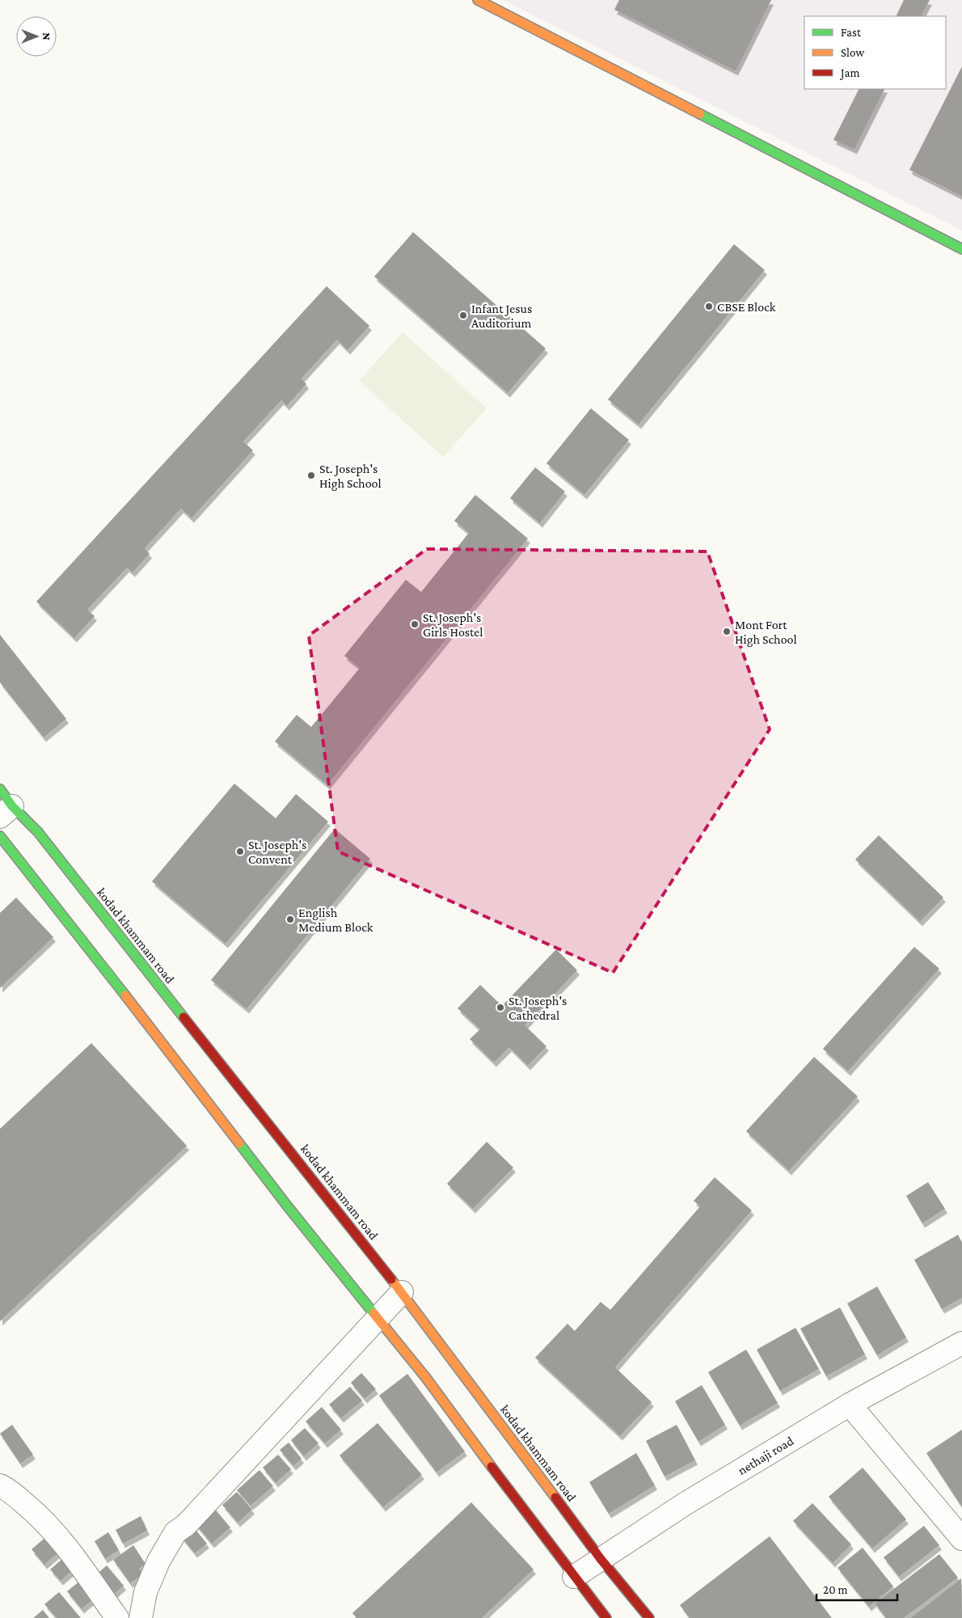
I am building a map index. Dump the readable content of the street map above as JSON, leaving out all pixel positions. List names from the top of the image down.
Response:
{
  "streets": {
    "main road": ["kodad khammam road"],
    "street": ["nethaji road"]
  },
  "crossings": [
    ["kodad khammam road", "nethaji road"]
  ],
  "places": [
    "CBSE Block",
    "Infant Jesus Auditorium",
    "St. Joseph's High School",
    "St. Joseph's Girls Hostel",
    "Mont Fort High School",
    "St. Joseph's Convent",
    "English Medium Block",
    "St. Joseph's Cathedral"
  ],
  "legend": ["Fast", "Slow", "Jam"],
  "scale_bar": "20 m",
  "north": "right"
}
